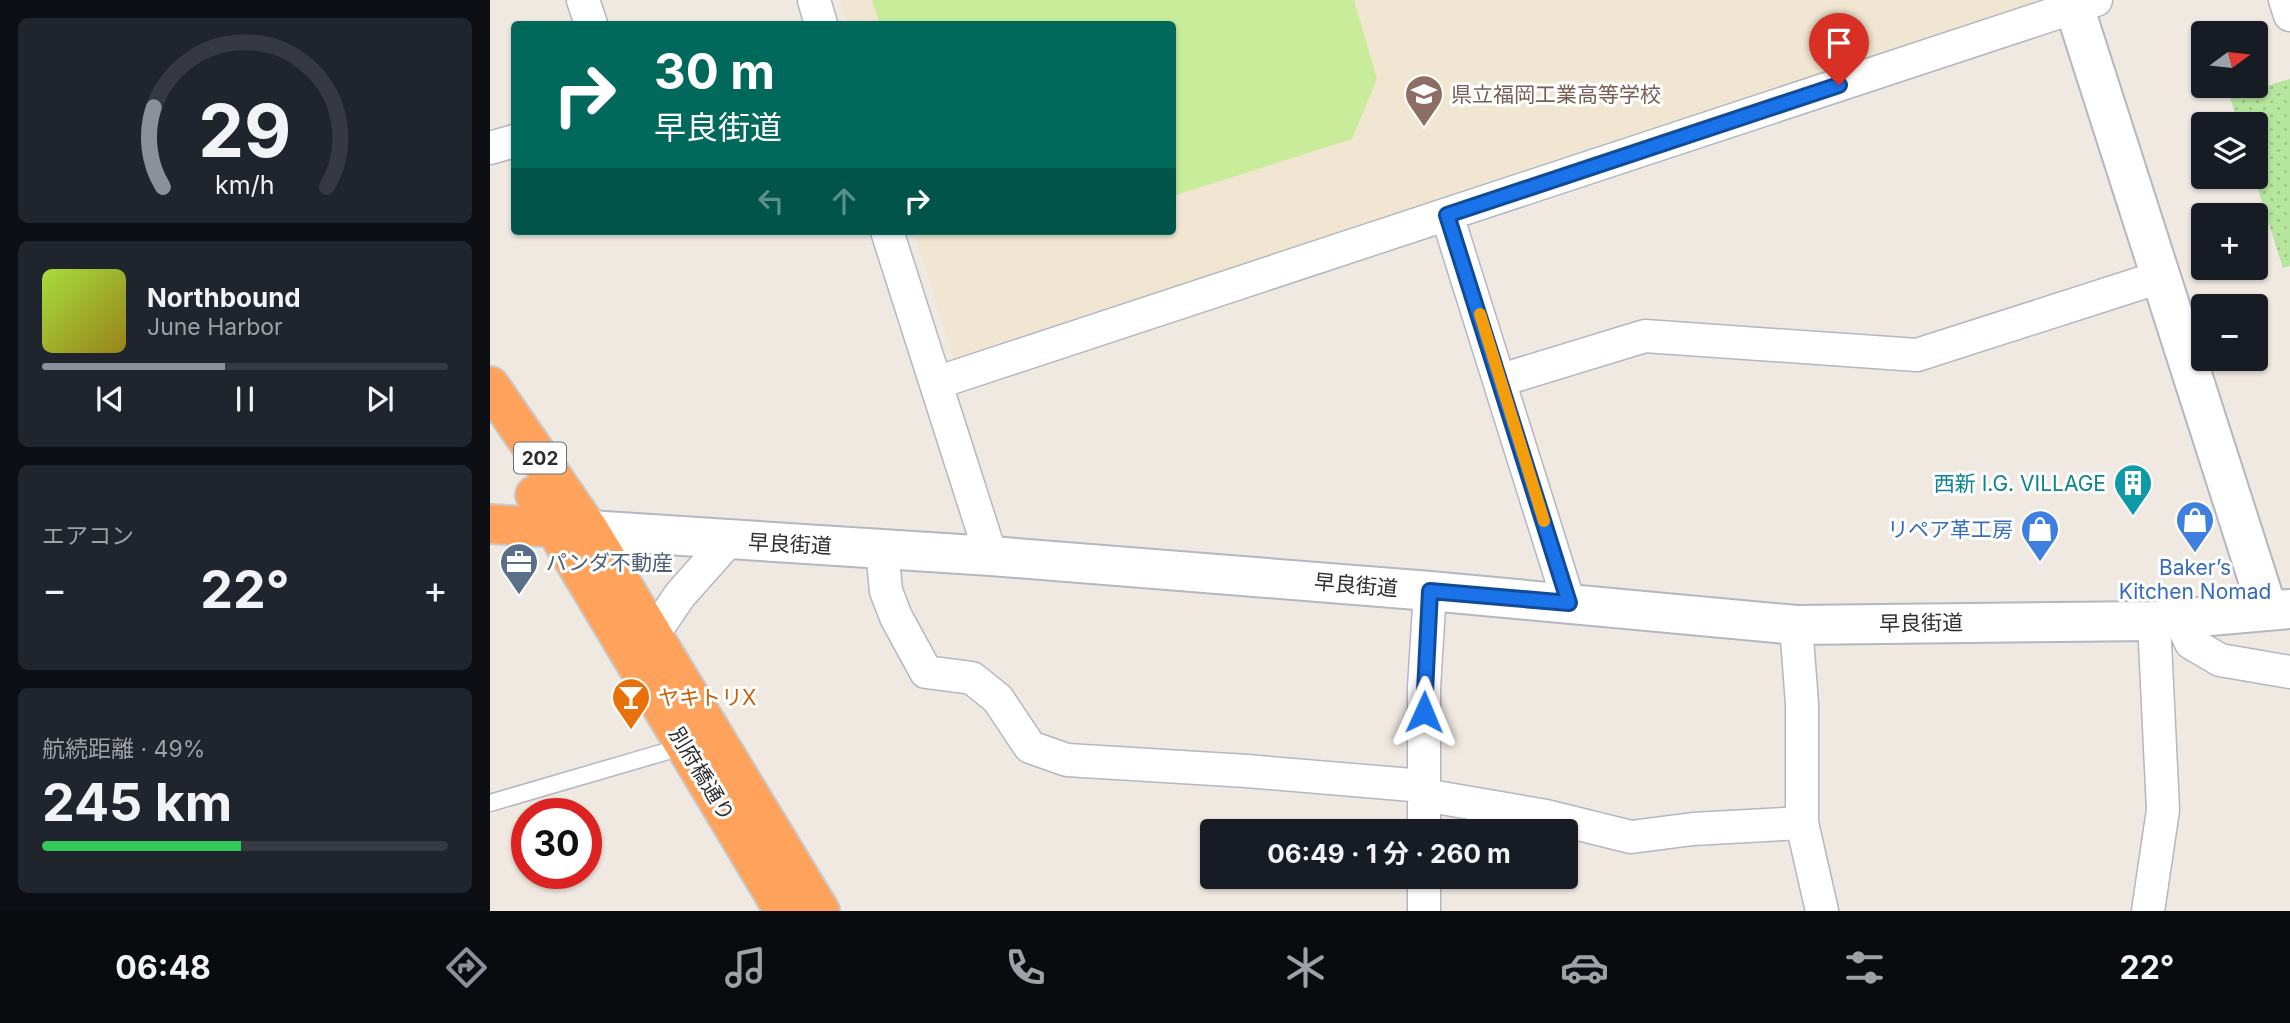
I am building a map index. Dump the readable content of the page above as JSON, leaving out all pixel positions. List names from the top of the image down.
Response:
{
  "streets": {
    "highway": ["202", "別府橋通り"],
    "street": ["早良街道"]
  },
  "crossings": [
    ["202", "早良街道"],
    ["202", "別府橋通り"],
    ["早良街道", "別府橋通り"]
  ],
  "places": {
    "school or university": ["県立福岡工業高等学校"],
    "building": ["西新 I.G. VILLAGE"],
    "shop": ["Baker’s Kitchen Nomad", "リペア革工房"],
    "office": ["パンダ不動産"],
    "bar": ["ヤキトリX"]
  },
  "north": "right",
  "page": {
    "map_buttons": ["+", "−"],
    "turn": ["30 m", "早良街道"],
    "song": ["Northbound", "June Harbor"],
    "tile": [
      "エアコン",
      ["航続距離 · 49%", "245 km"]
    ],
    "heat": ["−", "22°", "+"],
    "limit": "30",
    "trip": "06:49 · 1 分 · 260 m",
    "tabs": ["06:48", "22°"],
    "gauge": ["29", "km/h"]
  }
}
